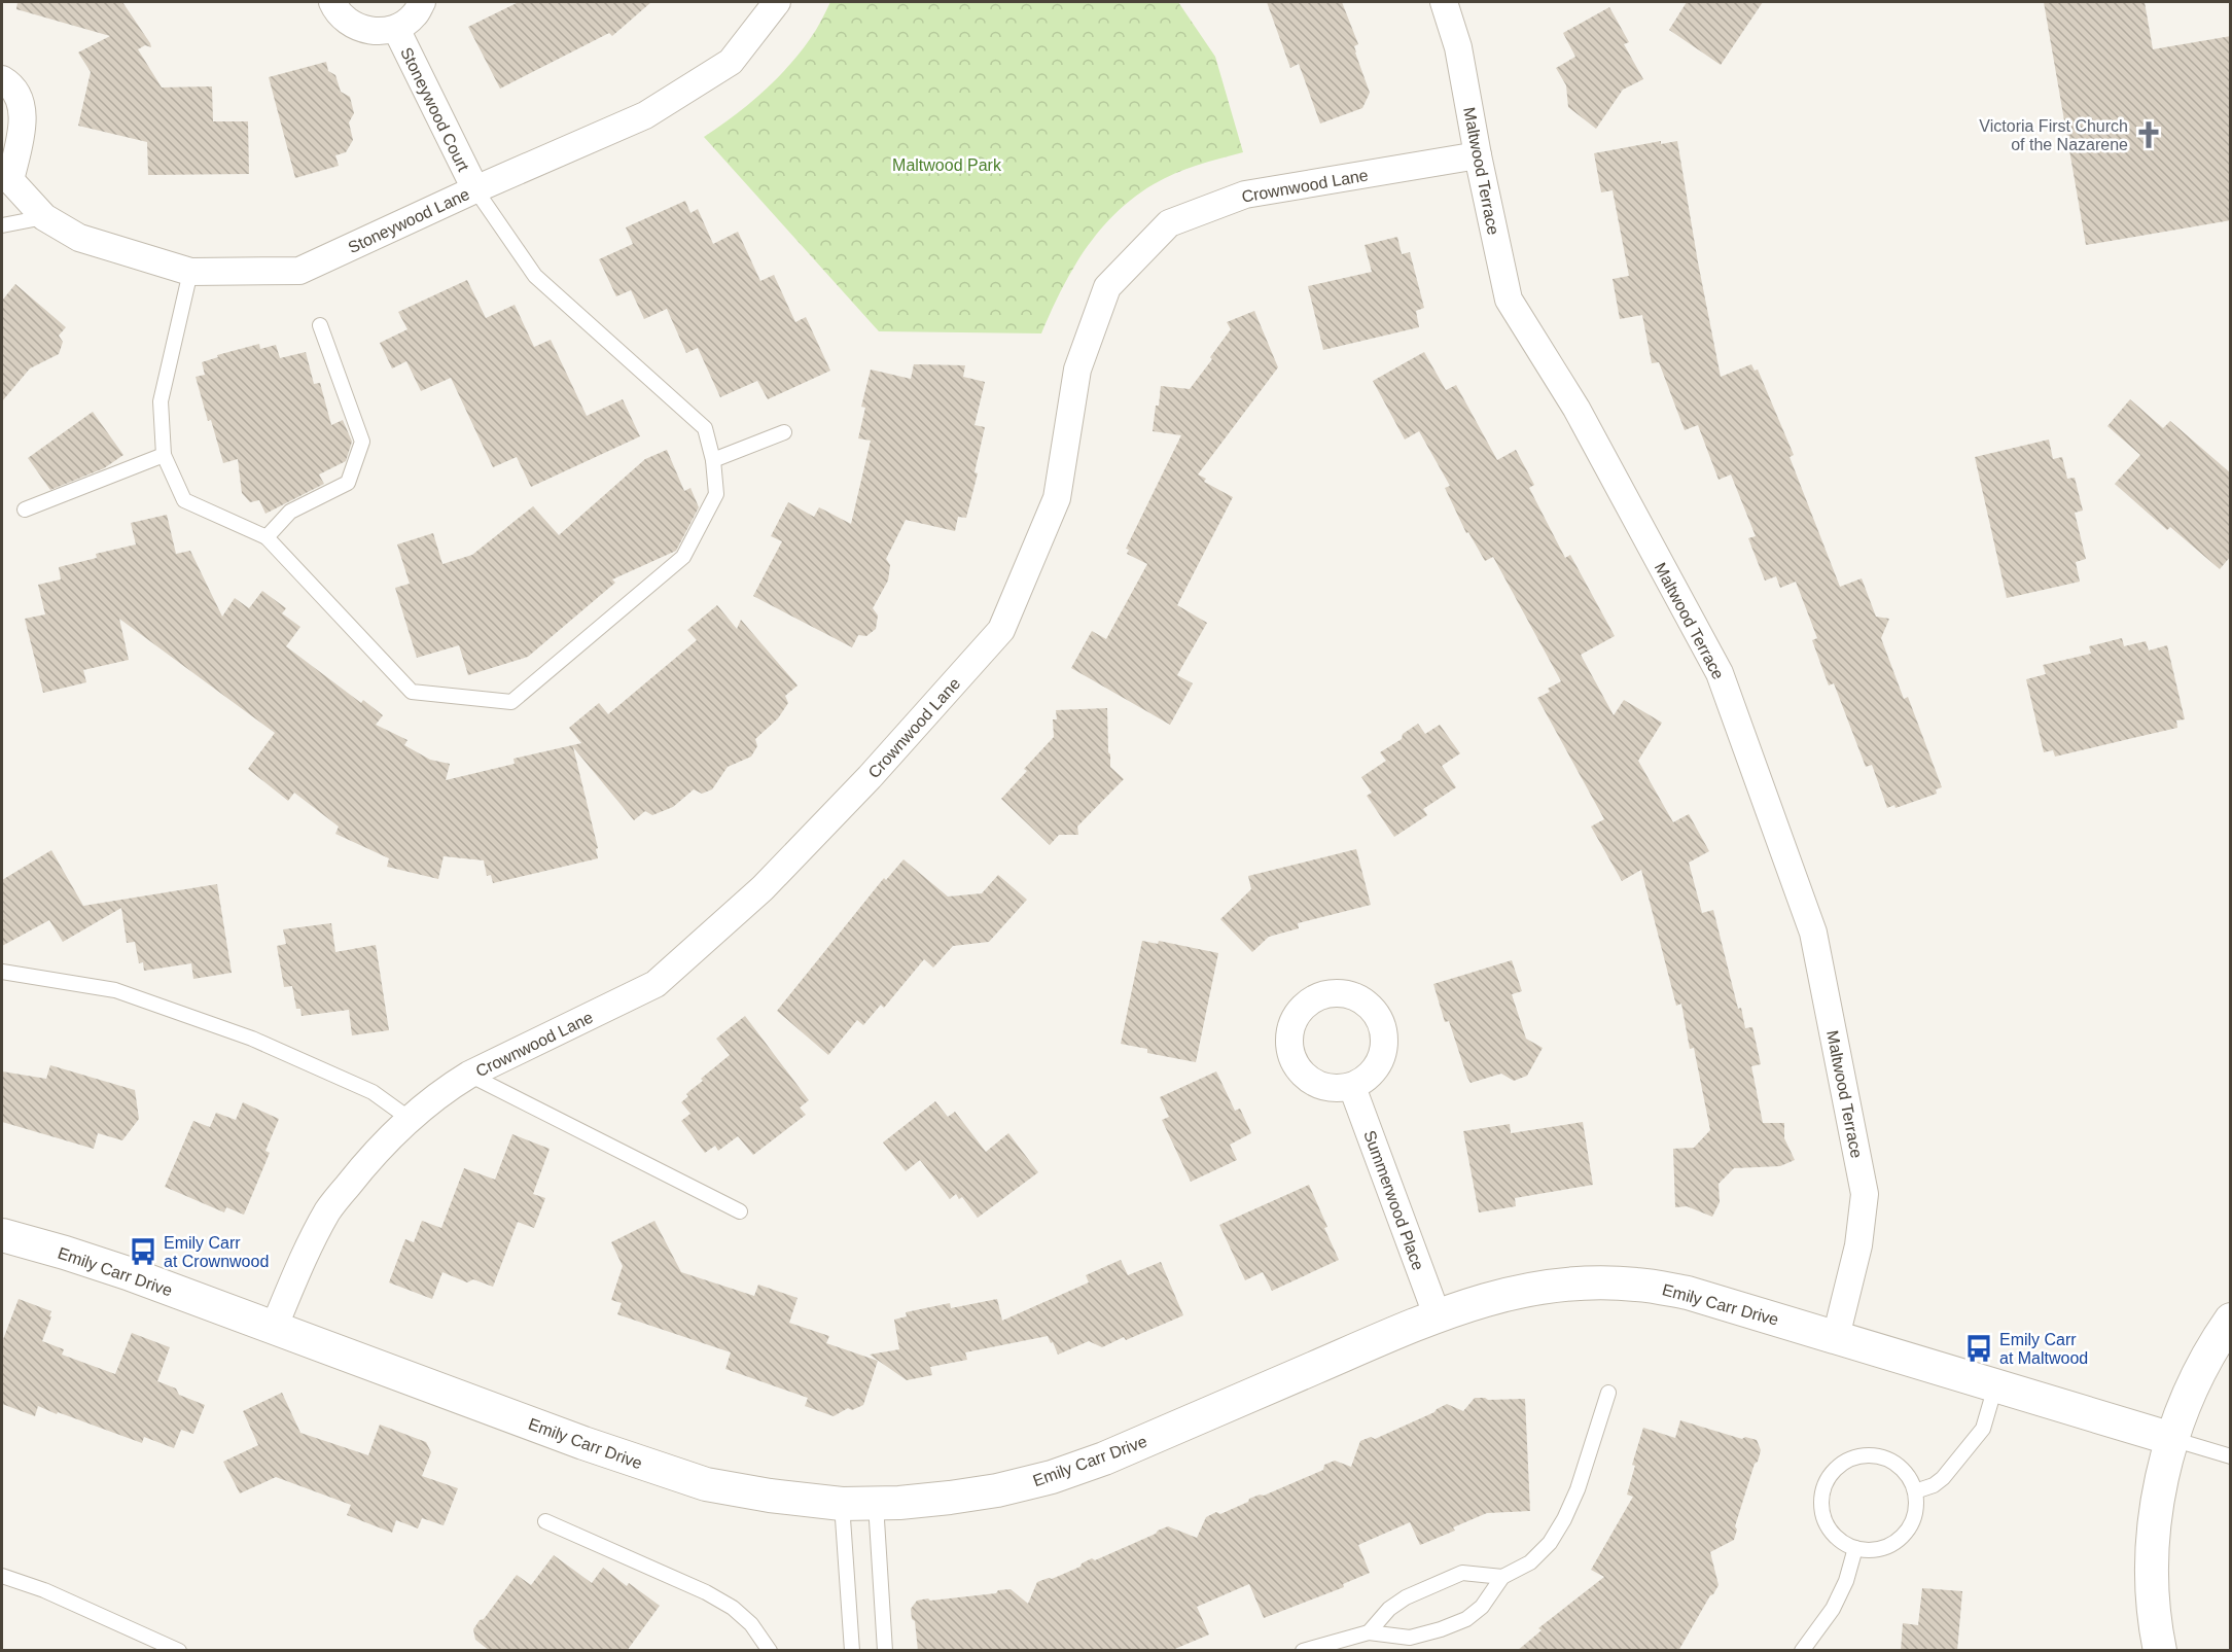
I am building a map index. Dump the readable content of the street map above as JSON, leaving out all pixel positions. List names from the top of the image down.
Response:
{
  "streets": {
    "street": [
      "Stoneywood Court",
      "Maltwood Terrace",
      "Crownwood Lane",
      "Stoneywood Lane",
      "Summerwood Place",
      "Emily Carr Drive"
    ]
  },
  "crossings": [
    ["Stoneywood Court", "Stoneywood Lane"],
    ["Maltwood Terrace", "Crownwood Lane"],
    ["Maltwood Terrace", "Emily Carr Drive"],
    ["Crownwood Lane", "Emily Carr Drive"],
    ["Summerwood Place", "Emily Carr Drive"]
  ],
  "parks": ["Maltwood Park"],
  "places": {
    "church": ["Victoria First Church of the Nazarene"],
    "bus stop": ["Emily Carr at Crownwood", "Emily Carr at Maltwood"]
  }
}
